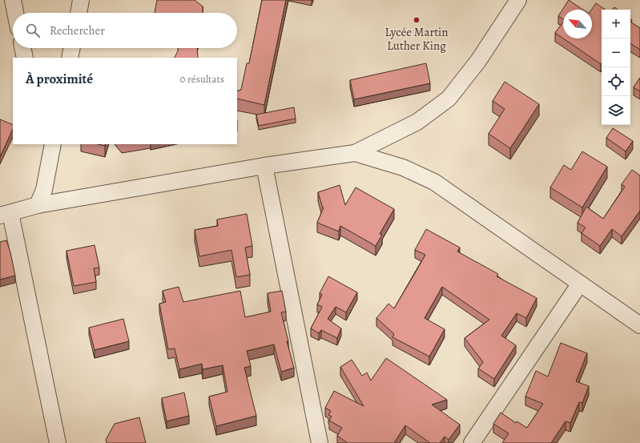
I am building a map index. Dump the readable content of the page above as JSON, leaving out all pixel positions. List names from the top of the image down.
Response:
{
  "places": ["Lycée Martin Luther King"],
  "north": "top left",
  "page": {
    "map_buttons": ["+", "−"],
    "search": "Rechercher",
    "heading": ["À proximité", "0 résultats"]
  }
}
